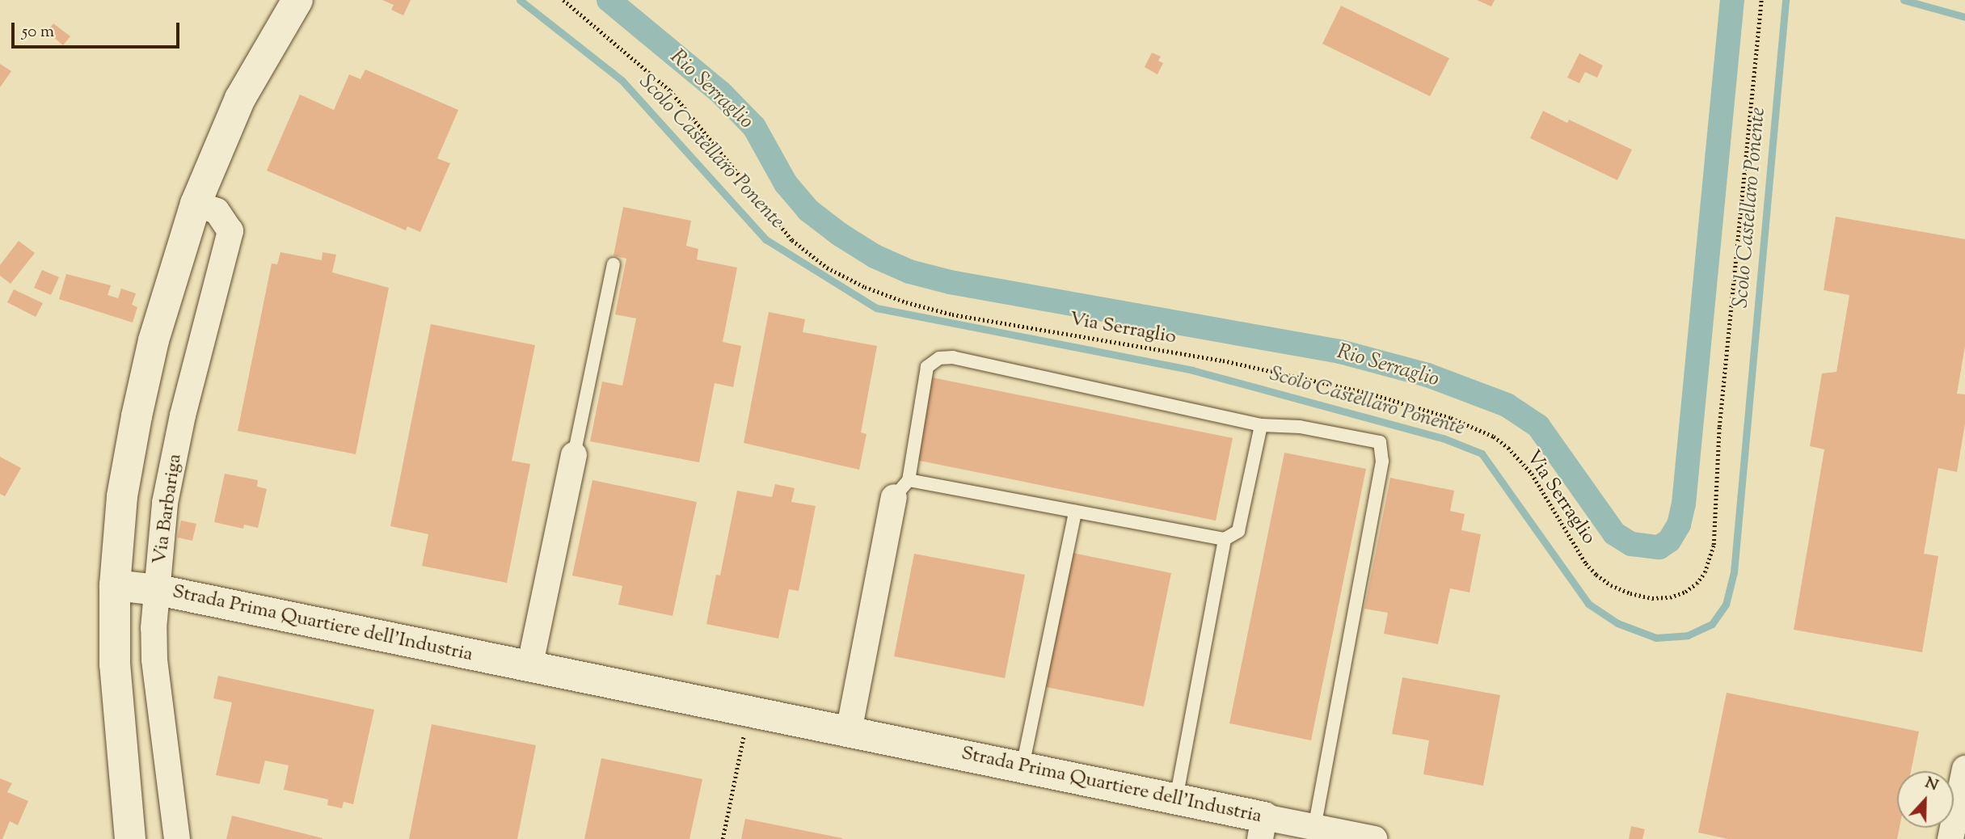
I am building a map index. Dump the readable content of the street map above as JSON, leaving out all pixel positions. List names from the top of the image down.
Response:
{
  "streets": {
    "street": ["Via Barbariga", "Strada Prima Quartiere dell'Industria"],
    "path": ["Via Serraglio"]
  },
  "crossings": [
    ["Via Barbariga", "Strada Prima Quartiere dell'Industria"]
  ],
  "water": ["Rio Serraglio", "Scolo Castellaro Ponente"],
  "scale_bar": "50 m",
  "north": "top"
}
